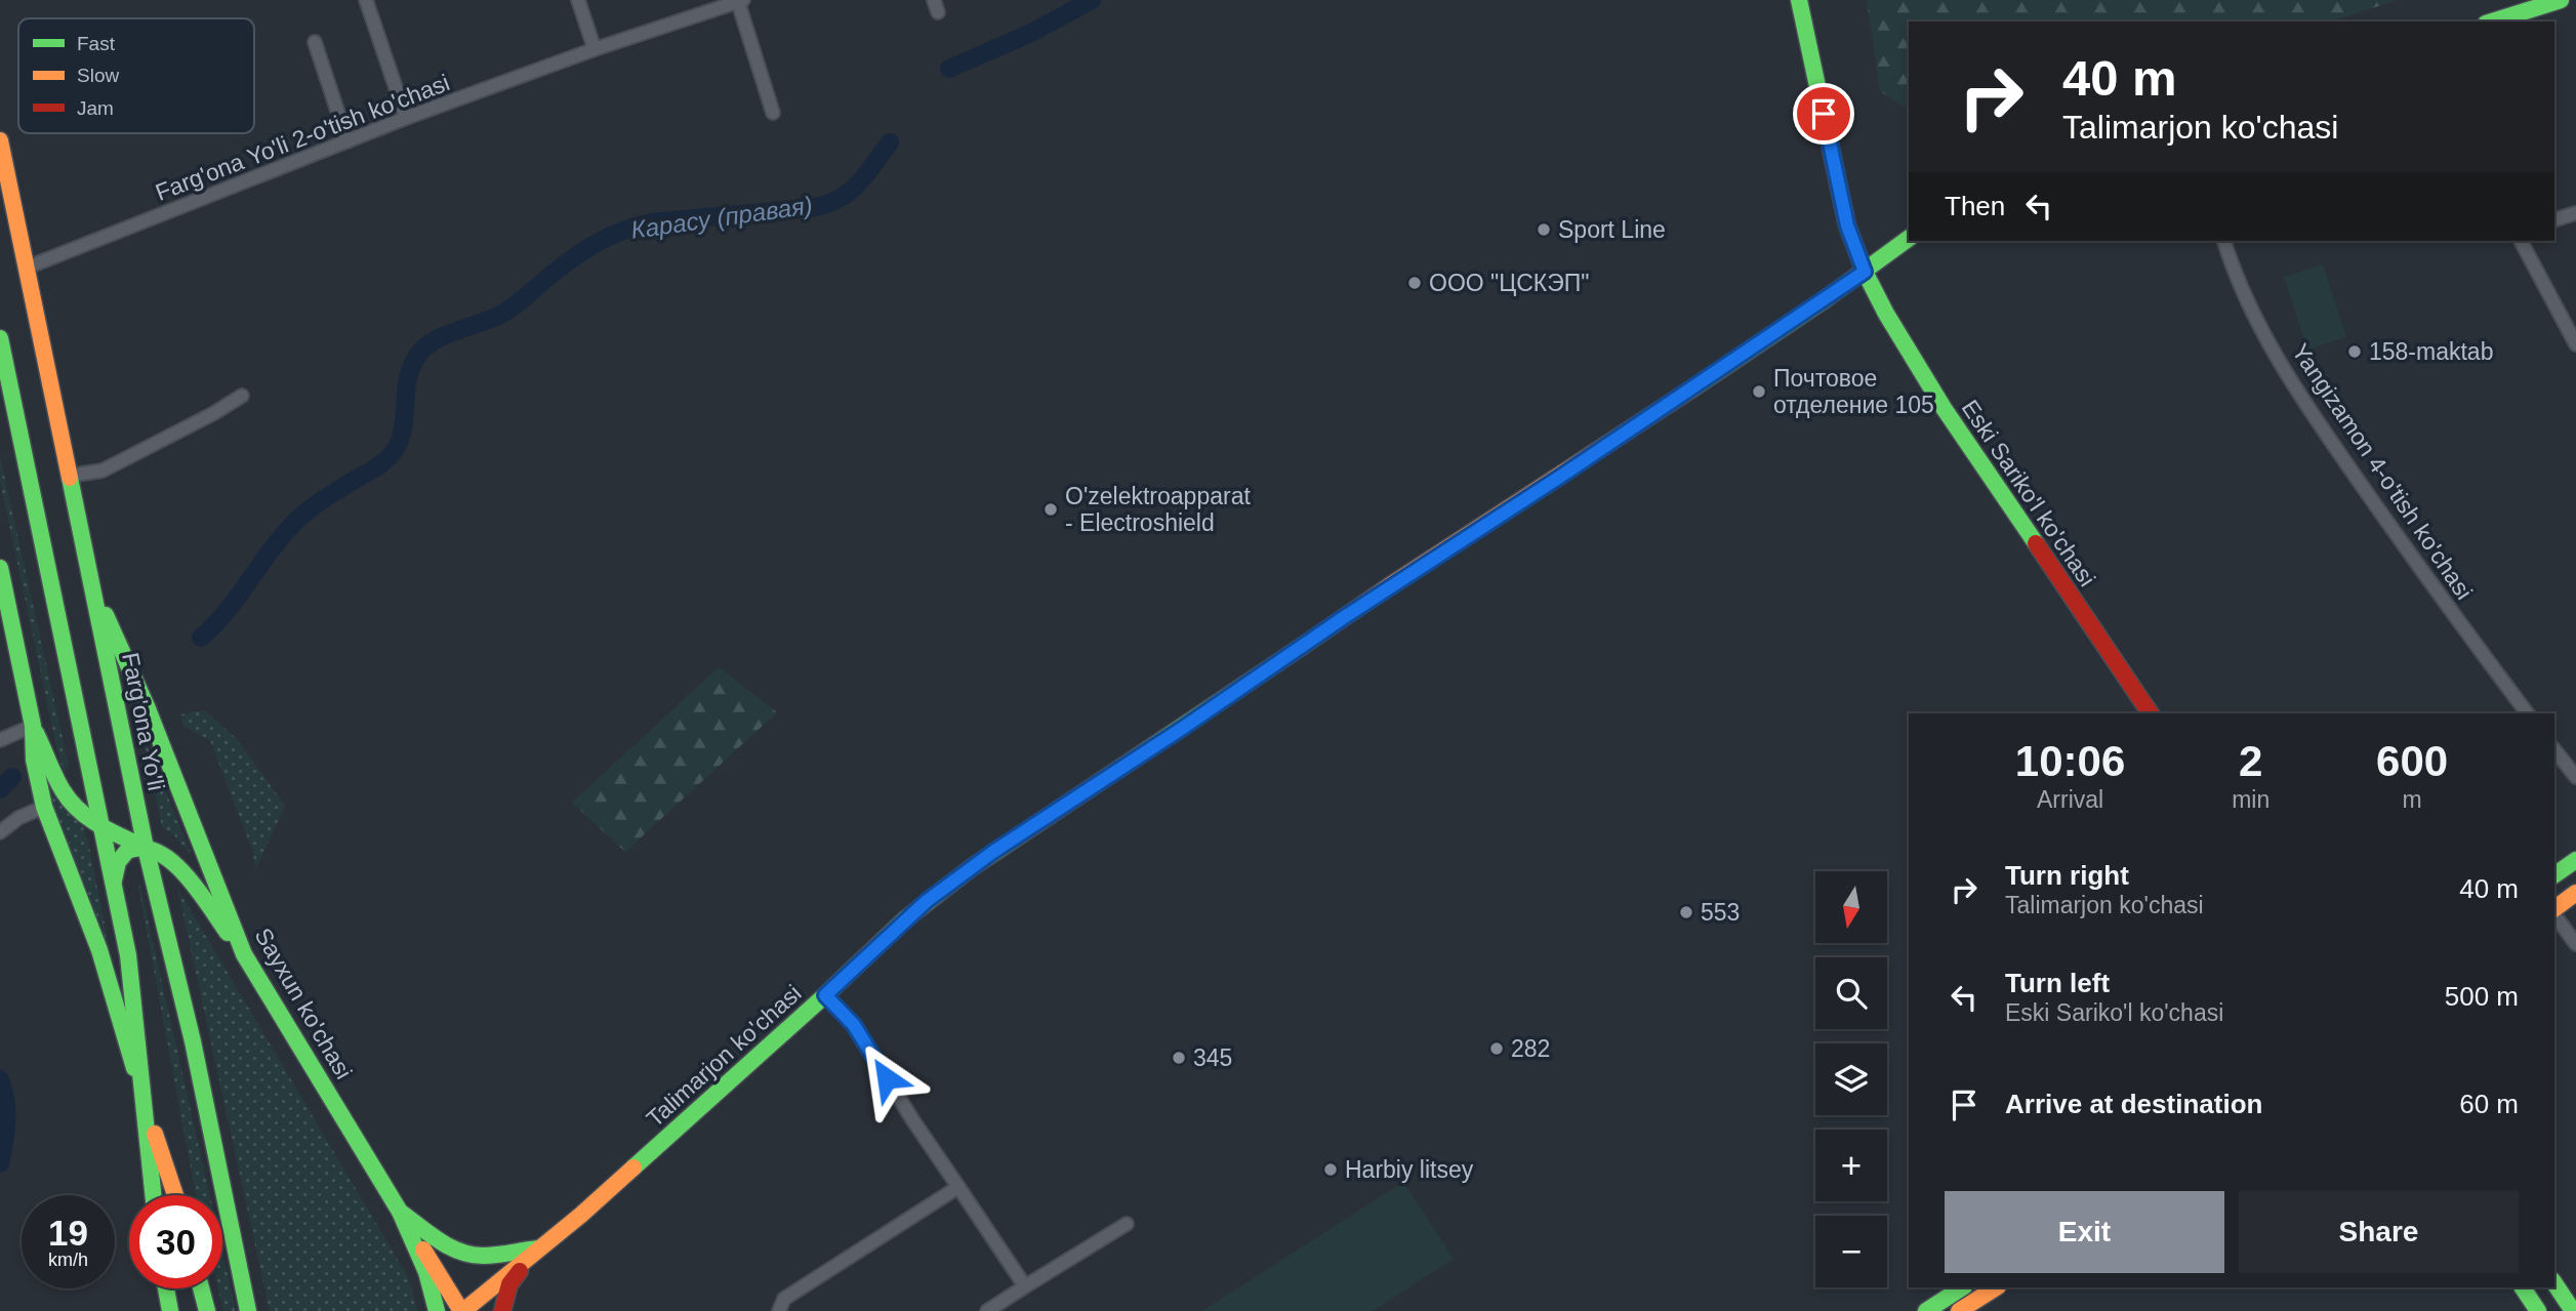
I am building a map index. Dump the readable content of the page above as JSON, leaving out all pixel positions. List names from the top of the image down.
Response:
{
  "streets": {
    "main road": [
      "Eski Sariko'l ko'chasi",
      "Farg'ona Yo'li",
      "Sayxun ko'chasi",
      "Talimarjon ko'chasi"
    ],
    "street": ["Farg'ona Yo'li 2-o'tish ko'chasi", "Yangizamon 4-o'tish ko'chasi"]
  },
  "crossings": [
    ["Farg'ona Yo'li 2-o'tish ko'chasi", "Farg'ona Yo'li"],
    ["Eski Sariko'l ko'chasi", "Talimarjon ko'chasi"],
    ["Farg'ona Yo'li", "Sayxun ko'chasi"],
    ["Sayxun ko'chasi", "Talimarjon ko'chasi"]
  ],
  "water": ["Карасу (правая)"],
  "places": [
    "Sport Line",
    "ООО \"ЦСКЭП\"",
    "158-maktab",
    "Почтовое отделение 105",
    "O'zelektroapparat - Electroshield",
    "553",
    "282",
    "345",
    "Harbiy litsey"
  ],
  "legend": ["Fast", "Slow", "Jam"],
  "north": "bottom",
  "page": {
    "turn": ["40 m", "Talimarjon ko'chasi"],
    "then": "Then",
    "eta": [
      "10:06",
      "Arrival",
      "2",
      "min",
      "600",
      "m"
    ],
    "list": [
      {
        "name": "Turn right",
        "note": "Talimarjon ko'chasi",
        "value": "40 m"
      },
      {
        "name": "Turn left",
        "note": "Eski Sariko'l ko'chasi",
        "value": "500 m"
      },
      {
        "name": "Arrive at destination",
        "value": "60 m"
      }
    ],
    "map_buttons": ["+", "−"],
    "buttons": ["Exit", "Share"],
    "speed": "19 km/h",
    "limit": "30"
  }
}
